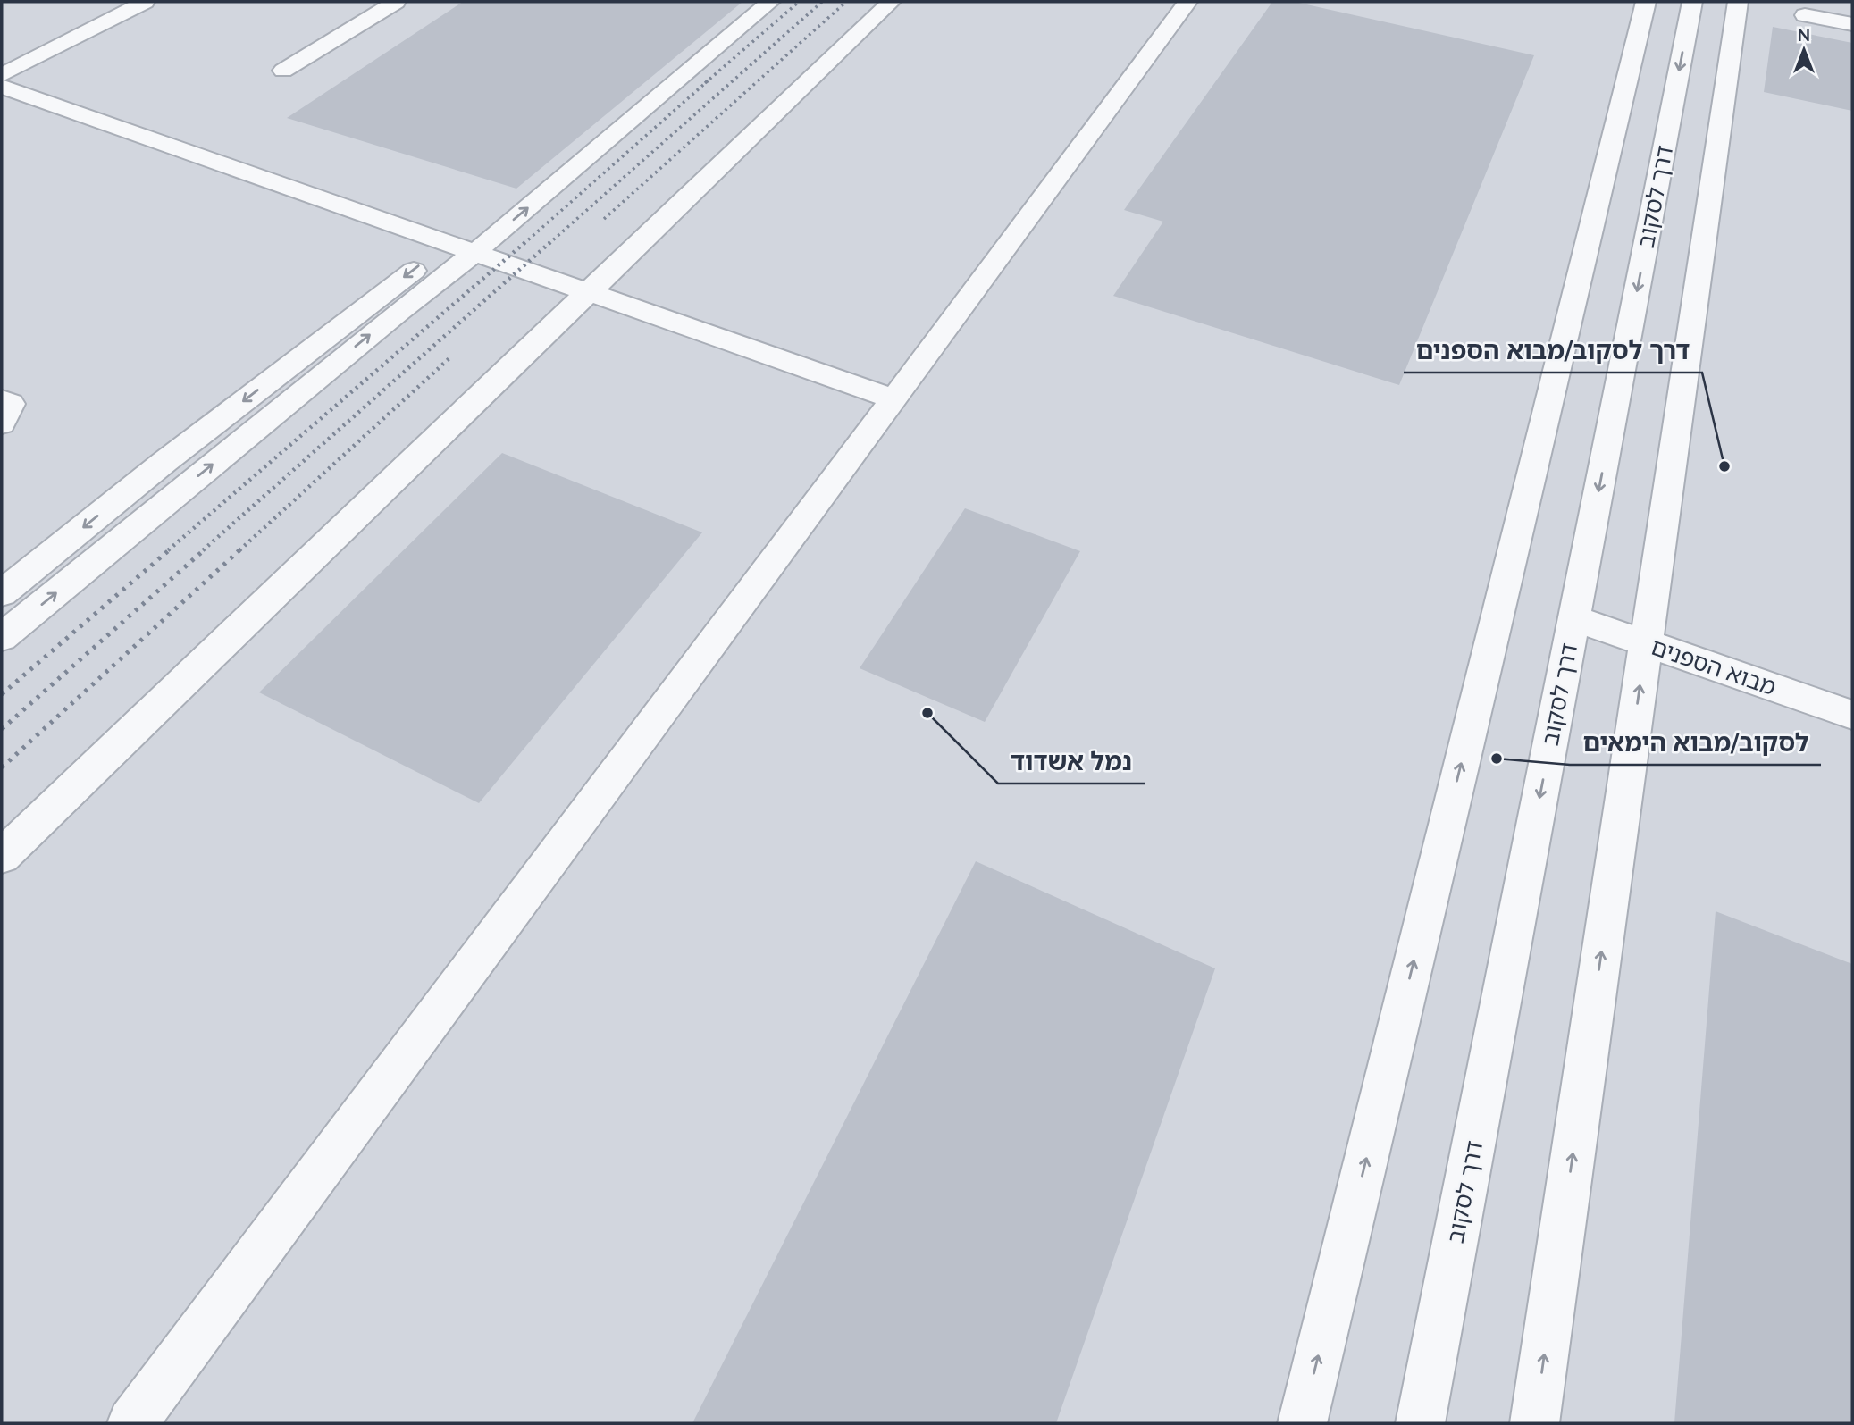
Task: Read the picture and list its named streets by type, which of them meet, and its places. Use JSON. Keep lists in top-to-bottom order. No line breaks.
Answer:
{"streets":{"street":["דרך לסקוב","מבוא הספנים"]},"crossings":[["דרך לסקוב","מבוא הספנים"]],"places":["דרך לסקוב/מבוא הספנים","נמל אשדוד","לסקוב/מבוא הימאים"],"north":"top"}
